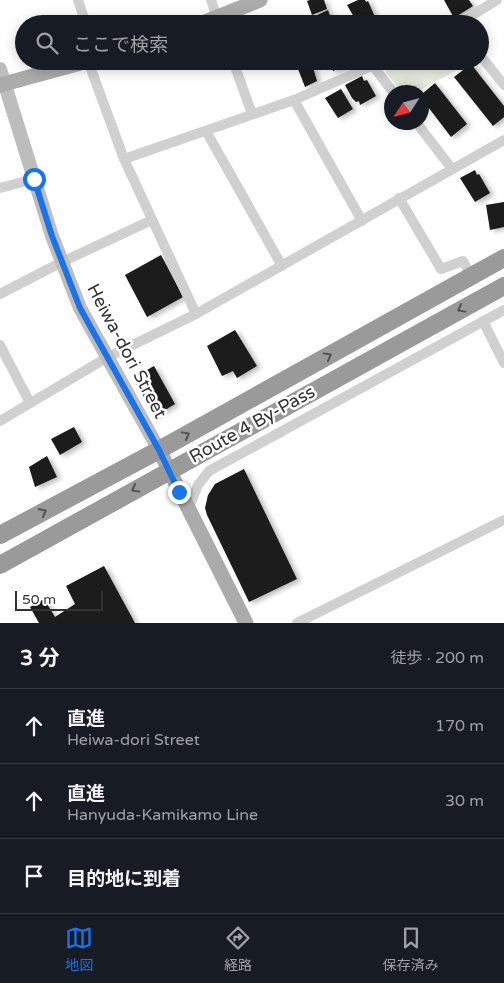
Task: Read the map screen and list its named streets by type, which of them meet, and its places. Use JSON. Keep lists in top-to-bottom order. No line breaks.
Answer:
{"streets":{"highway":["Route 4 By-Pass"],"street":["Heiwa-dori Street"]},"crossings":[["Heiwa-dori Street","Route 4 By-Pass"]],"scale_bar":"50 m","north":"bottom left","page":{"search":"ここで検索","scale":"50 m","heading":["3 分","徒歩 · 200 m"],"list":[["直進","Heiwa-dori Street","170 m"],["直進","Hanyuda-Kamikamo Line","30 m"],"目的地に到着"],"nav":["地図","経路","保存済み"]}}
